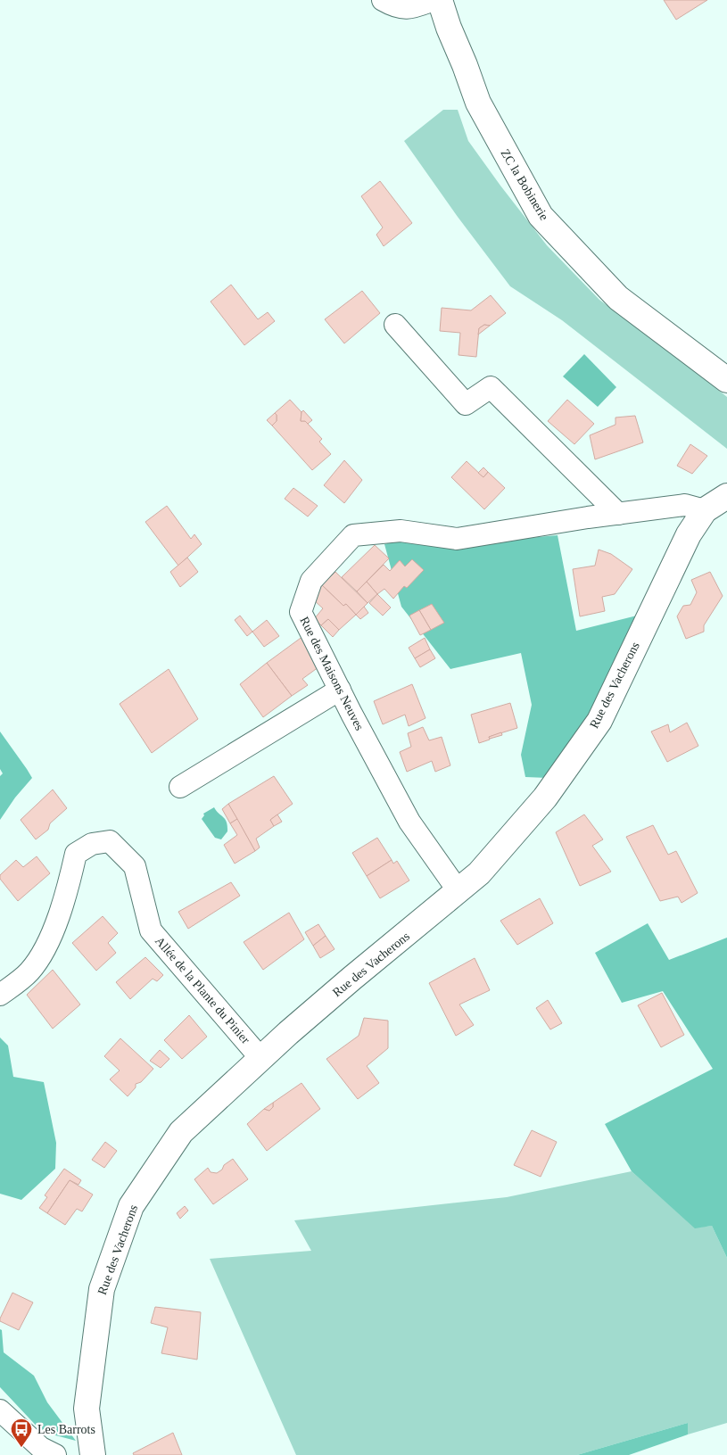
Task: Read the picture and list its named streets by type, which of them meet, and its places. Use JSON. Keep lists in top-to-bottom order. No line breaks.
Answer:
{"streets":{"street":["ZC la Bobinerie","Rue des Maisons Neuves","Rue des Vacherons","Allée de la Plante du Pinier"]},"crossings":[["Rue des Maisons Neuves","Rue des Vacherons"],["Rue des Vacherons","Allée de la Plante du Pinier"]],"places":{"bus stop":["Les Barrots"]}}
